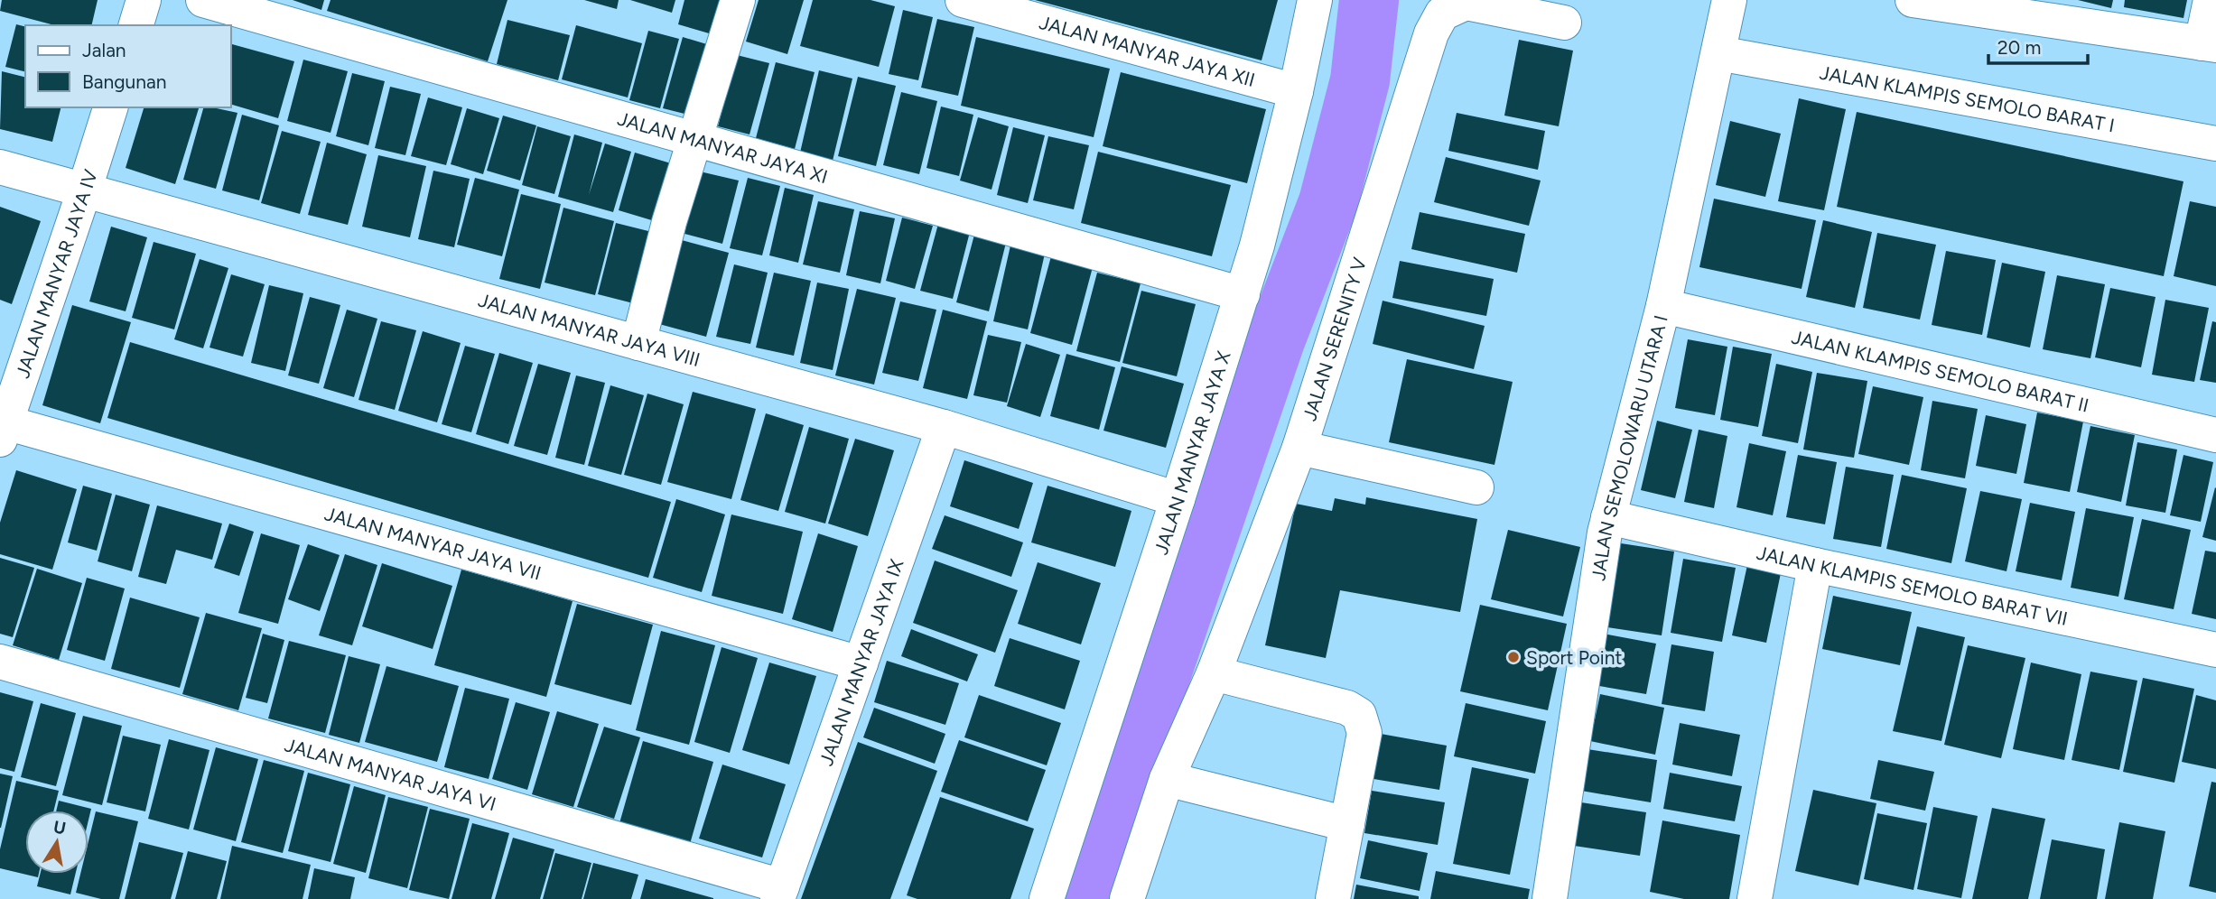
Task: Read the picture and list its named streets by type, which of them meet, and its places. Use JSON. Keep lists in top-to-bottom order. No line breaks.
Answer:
{"streets":{"street":["JALAN MANYAR JAYA XII","JALAN KLAMPIS SEMOLO BARAT I","JALAN MANYAR JAYA XI","JALAN MANYAR JAYA IV","JALAN MANYAR JAYA VIII","JALAN SERENITY V","JALAN KLAMPIS SEMOLO BARAT II","JALAN SEMOLOWARU UTARA I","JALAN MANYAR JAYA X","JALAN MANYAR JAYA VII","JALAN KLAMPIS SEMOLO BARAT VII","JALAN MANYAR JAYA IX","JALAN MANYAR JAYA VI"]},"crossings":[["JALAN MANYAR JAYA XII","JALAN MANYAR JAYA X"],["JALAN KLAMPIS SEMOLO BARAT I","JALAN SEMOLOWARU UTARA I"],["JALAN MANYAR JAYA XI","JALAN MANYAR JAYA X"],["JALAN MANYAR JAYA IV","JALAN MANYAR JAYA VIII"],["JALAN MANYAR JAYA IV","JALAN MANYAR JAYA VII"],["JALAN MANYAR JAYA VIII","JALAN MANYAR JAYA X"],["JALAN MANYAR JAYA VIII","JALAN MANYAR JAYA IX"],["JALAN KLAMPIS SEMOLO BARAT II","JALAN SEMOLOWARU UTARA I"],["JALAN SEMOLOWARU UTARA I","JALAN KLAMPIS SEMOLO BARAT VII"],["JALAN MANYAR JAYA VII","JALAN MANYAR JAYA IX"],["JALAN MANYAR JAYA IX","JALAN MANYAR JAYA VI"]],"places":["Sport Point"],"legend":["Jalan","Bangunan"],"scale_bar":"20 m","north":"top"}
